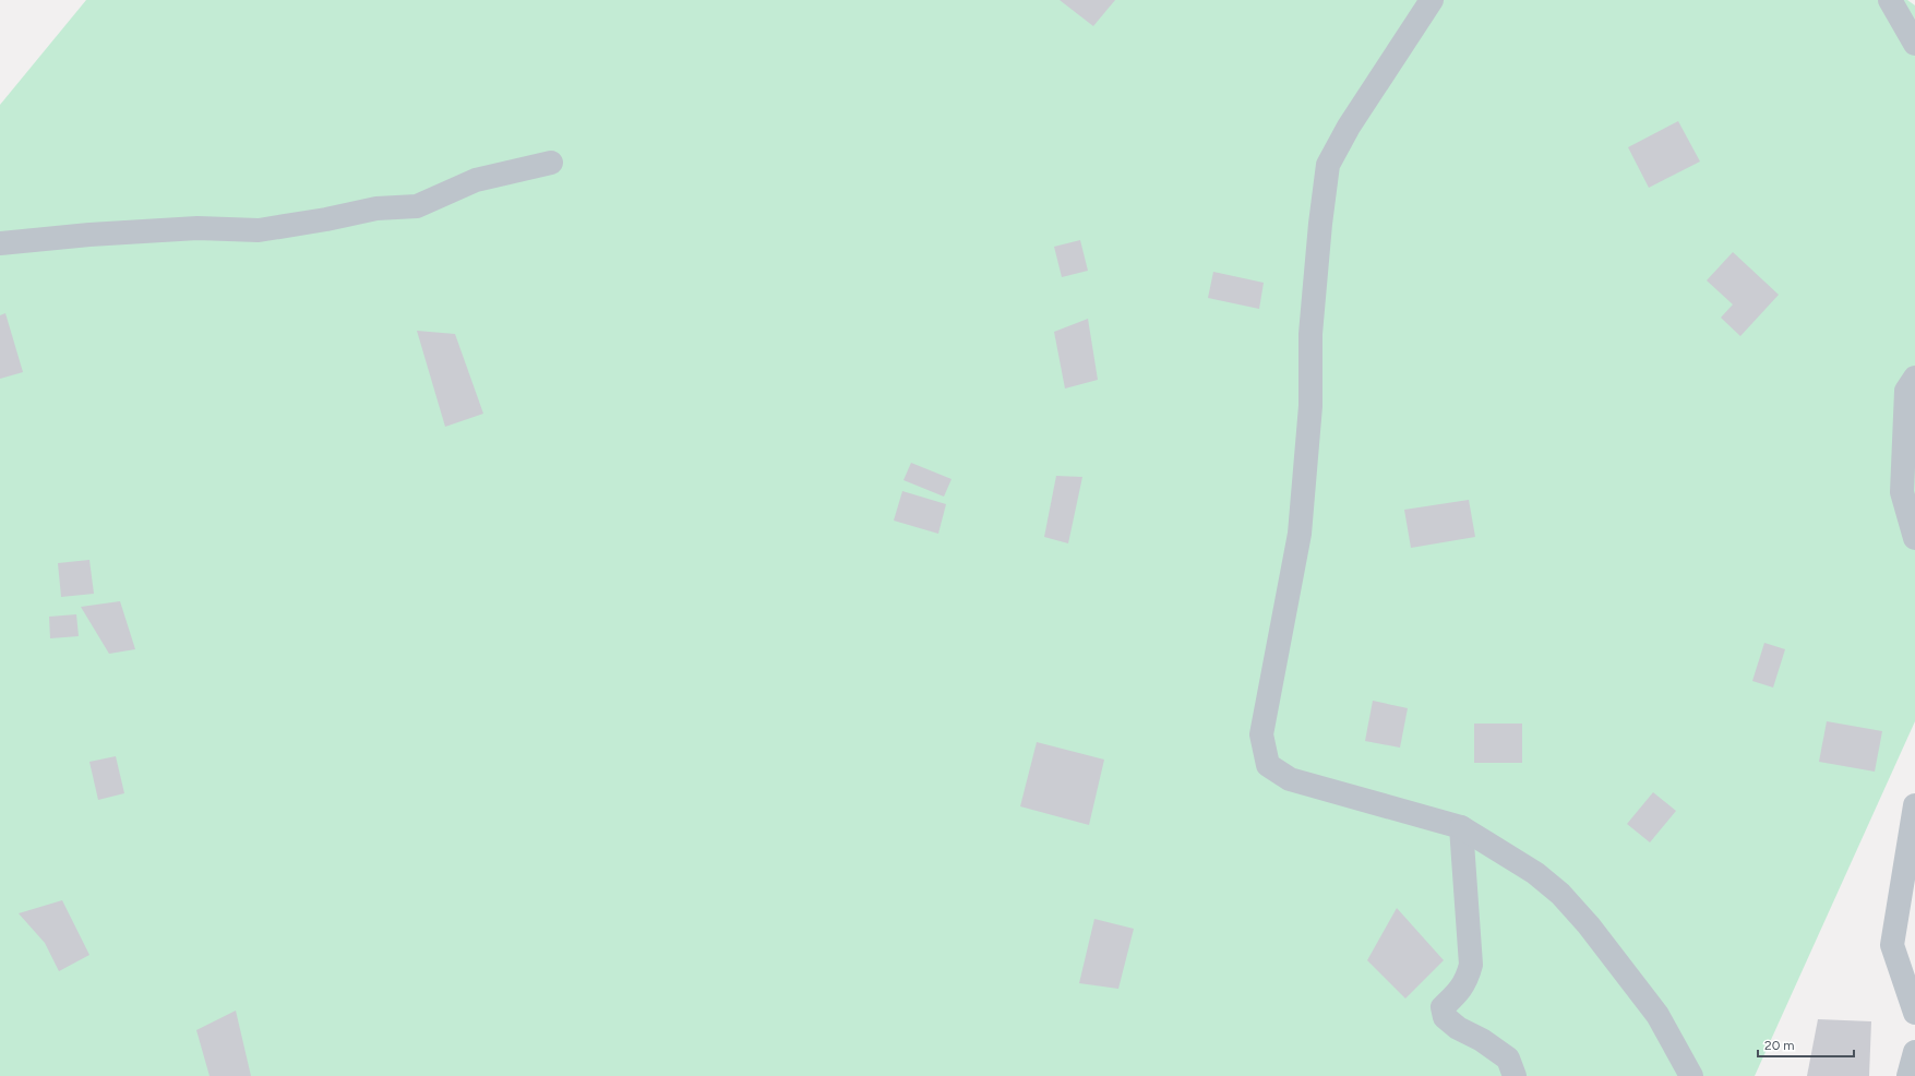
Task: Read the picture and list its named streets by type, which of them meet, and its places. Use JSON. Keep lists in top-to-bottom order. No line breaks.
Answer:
{"scale_bar":"20 m"}
